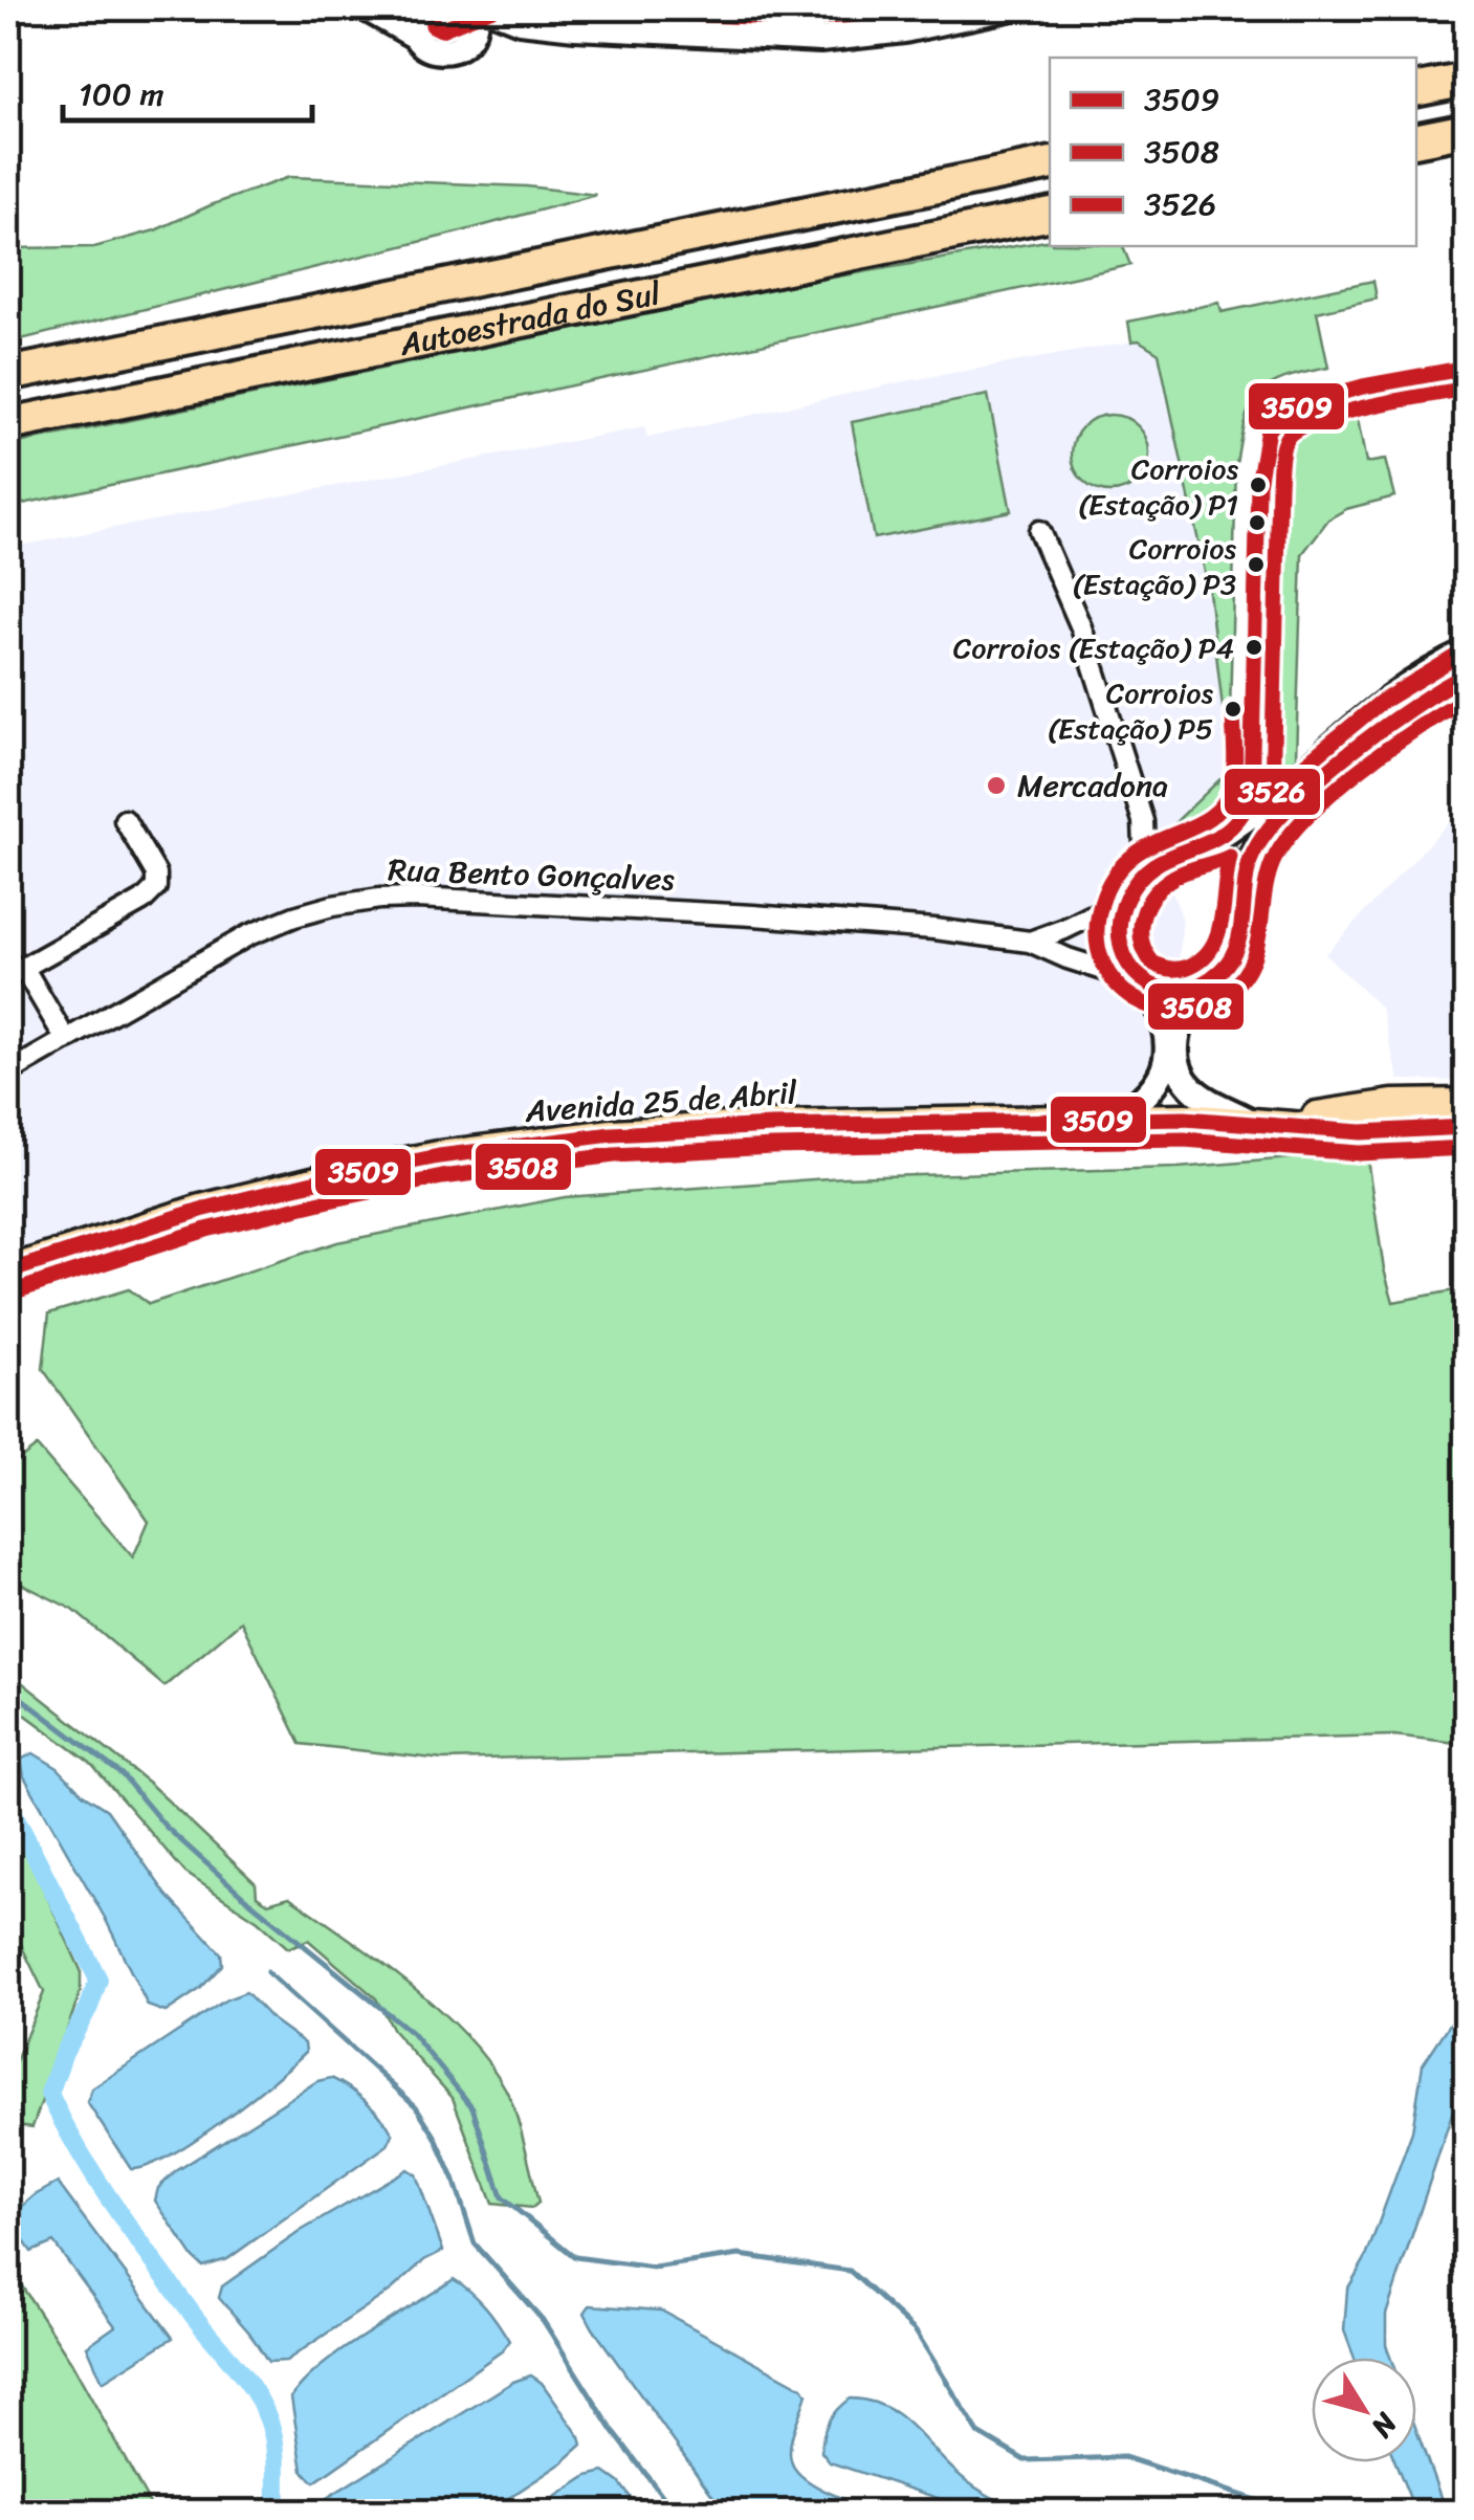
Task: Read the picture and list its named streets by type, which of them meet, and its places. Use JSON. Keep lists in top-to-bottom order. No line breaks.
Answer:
{"streets":{"highway":["Autoestrada do Sul"],"main road":["Avenida 25 de Abril"],"street":["Rua Bento Gonçalves"]},"places":["Corroios (Estação) P1","Corroios (Estação) P3","Corroios (Estação) P4","Corroios (Estação) P5","Mercadona"],"lines":["transit line 3526","transit line 3509","transit line 3508"],"legend":["3509","3508","3526"],"scale_bar":"100 m","north":"bottom right"}
